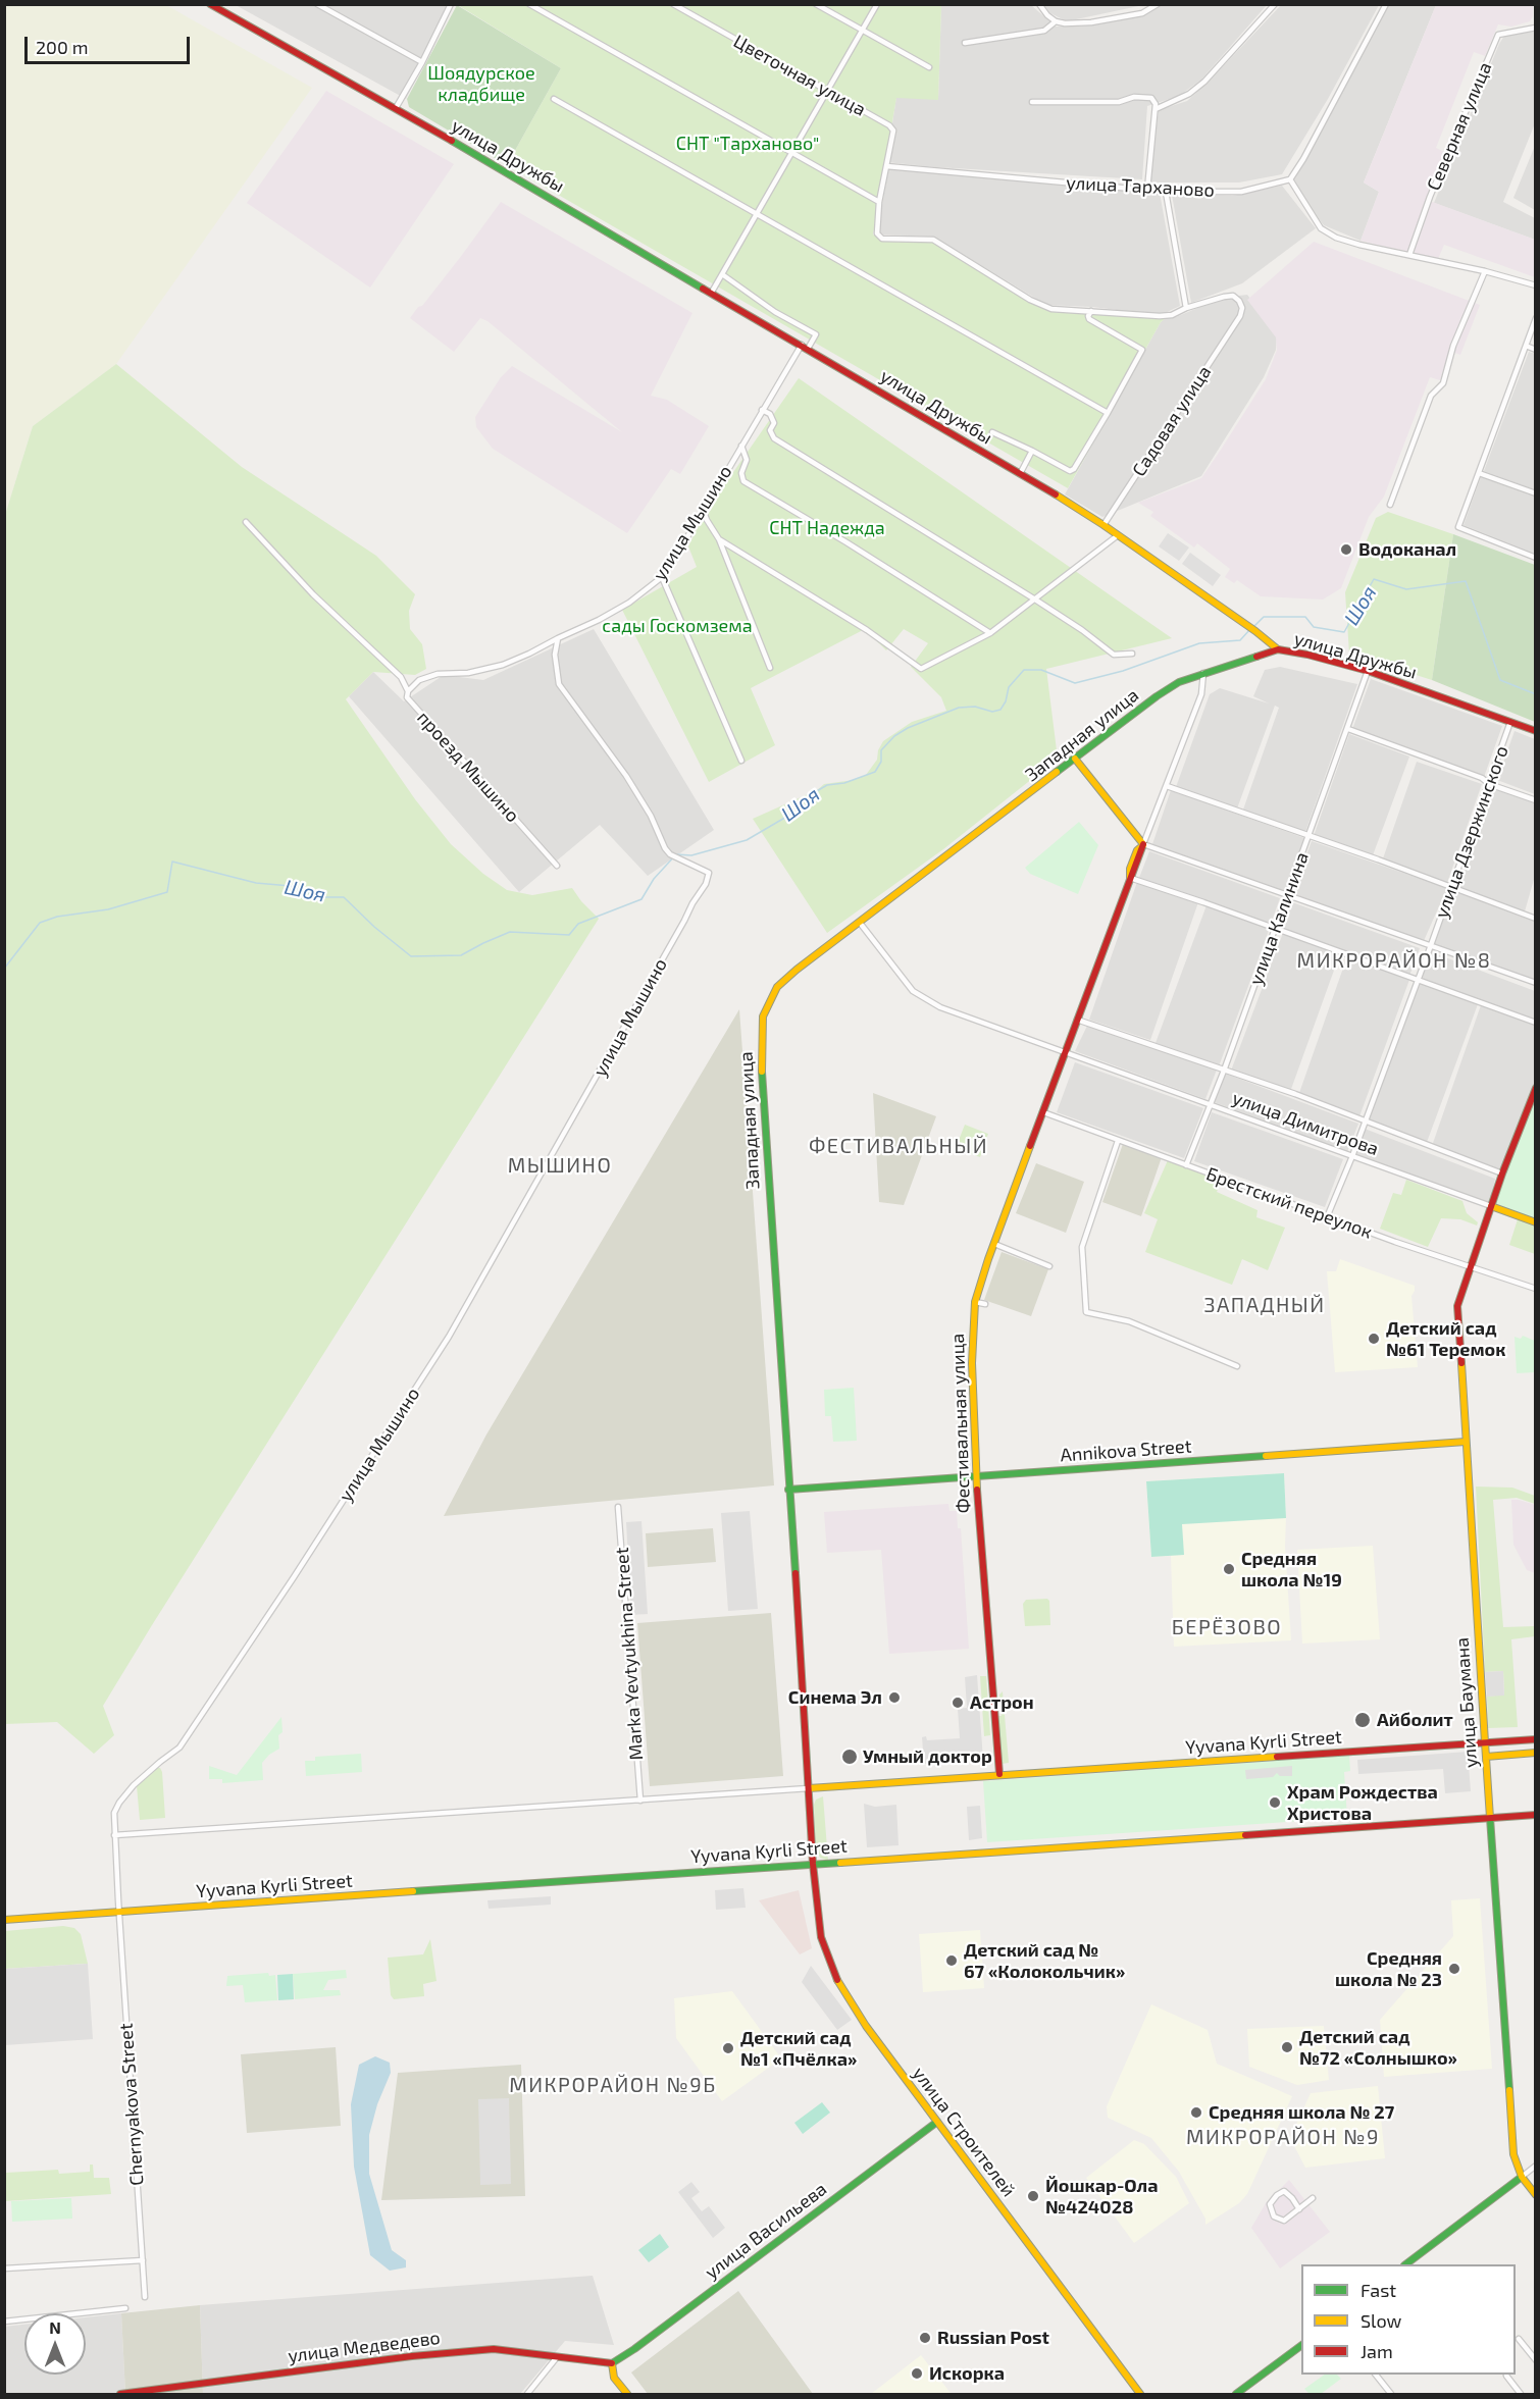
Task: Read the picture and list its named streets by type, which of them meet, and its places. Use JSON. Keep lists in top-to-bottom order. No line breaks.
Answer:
{"streets":{"main road":["улица Дружбы","Западная улица","улица Димитрова","Фестивальная улица","Annikova Street","улица Баумана","Yyvana Kyrli Street","улица Строителей","улица Васильева","улица Медведево"],"street":["Цветочная улица","Северная улица","улица Тарханово","Садовая улица","улица Мышино","проезд Мышино","улица Дзержинского","улица Калинина","Брестский переулок","Marka Yevtyukhina Street","Chernyakova Street"]},"crossings":[["Цветочная улица","улица Тарханово"],["улица Дружбы","Садовая улица"],["улица Дружбы","улица Мышино"],["улица Дружбы","Западная улица"],["улица Дружбы","улица Дзержинского"],["улица Дружбы","улица Калинина"],["улица Мышино","проезд Мышино"],["улица Мышино","Chernyakova Street"],["Западная улица","улица Димитрова"],["Западная улица","Фестивальная улица"],["Западная улица","Annikova Street"],["Западная улица","Yyvana Kyrli Street"],["Западная улица","улица Строителей"],["улица Дзержинского","улица Димитрова"],["улица Дзержинского","Брестский переулок"],["улица Калинина","улица Димитрова"],["улица Калинина","Брестский переулок"],["улица Димитрова","Фестивальная улица"],["улица Димитрова","улица Баумана"],["Брестский переулок","Фестивальная улица"],["Брестский переулок","улица Баумана"],["Фестивальная улица","Annikova Street"],["Фестивальная улица","Yyvana Kyrli Street"],["Annikova Street","улица Баумана"],["Marka Yevtyukhina Street","Yyvana Kyrli Street"],["улица Баумана","Yyvana Kyrli Street"],["Yyvana Kyrli Street","Chernyakova Street"],["Yyvana Kyrli Street","улица Строителей"],["улица Строителей","улица Васильева"],["улица Васильева","улица Медведево"]],"districts":["МИКРОРАЙОН №8","ФЕСТИВАЛЬНЫЙ","МЫШИНО","ЗАПАДНЫЙ","БЕРЁЗОВО","МИКРОРАЙОН №9Б","МИКРОРАЙОН №9"],"water":["Шоя"],"parks":["Шоядурское кладбище","СНТ \"Тарханово\"","СНТ Надежда","сады Госкомзема"],"places":["Водоканал","Детский сад №61 Теремок","Средняя школа №19","Синема Эл","Астрон","Айболит","Умный доктор","Храм Рождества Христова","Детский сад № 67 «Колокольчик»","Средняя школа № 23","Детский сад №72 «Солнышко»","Детский сад №1 «Пчёлка»","Средняя школа № 27","Йошкар-Ола №424028","Russian Post","Искорка"],"legend":["Fast","Slow","Jam"],"scale_bar":"200 m","north":"top"}
